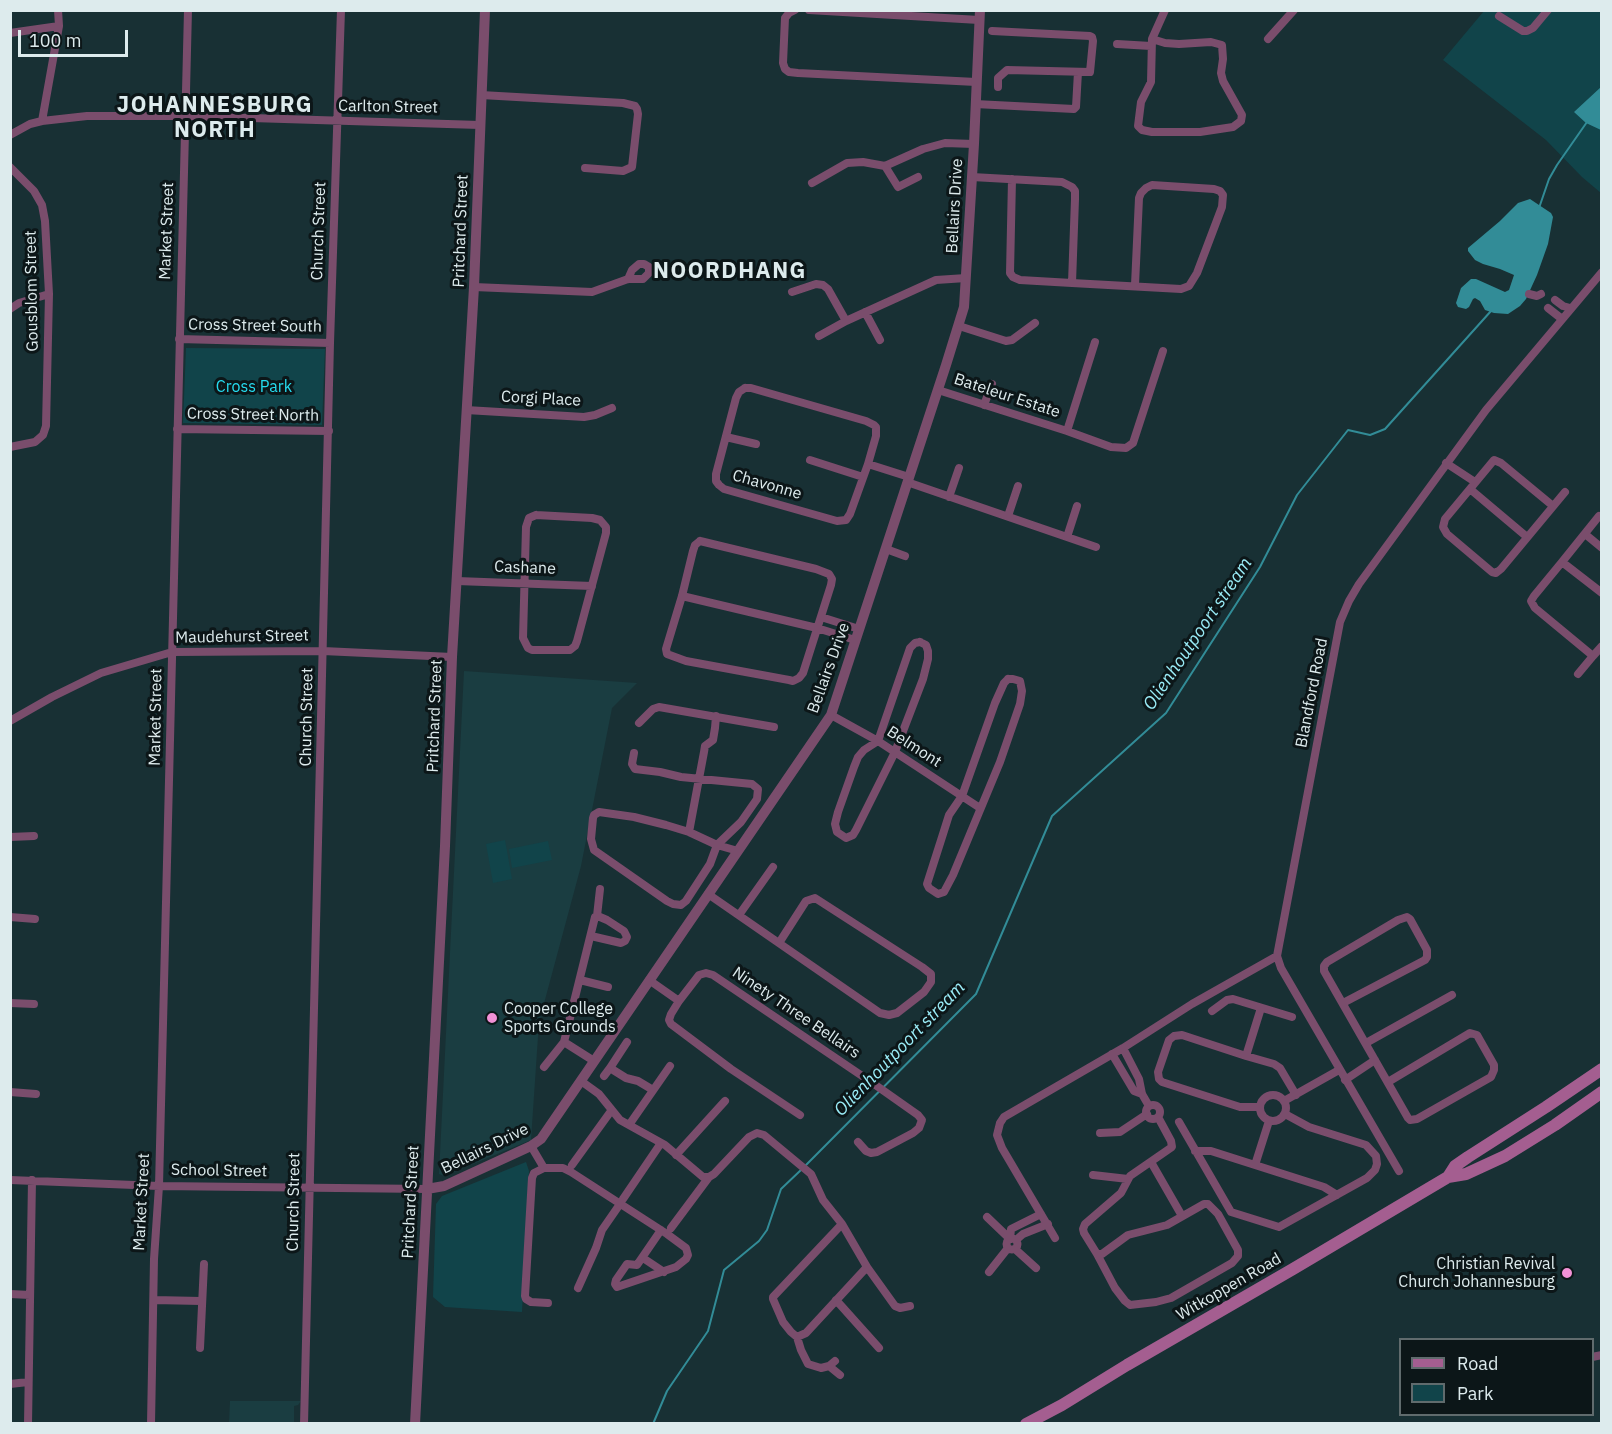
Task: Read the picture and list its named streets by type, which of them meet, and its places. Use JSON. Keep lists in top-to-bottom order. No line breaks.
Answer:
{"streets":{"main road":["Witkoppen Road"],"street":["Carlton Street","Bellairs Drive","Market Street","Church Street","Pritchard Street","Gousblom Street","Cross Street South","Bateleur Estate","Corgi Place","Cross Street North","Chavonne","Cashane","Maudehurst Street","Blandford Road","Belmont","Ninety Three Bellairs","School Street"]},"crossings":[["Carlton Street","Market Street"],["Carlton Street","Church Street"],["Carlton Street","Pritchard Street"],["Bellairs Drive","Pritchard Street"],["Bellairs Drive","Bateleur Estate"],["Bellairs Drive","Belmont"],["Bellairs Drive","School Street"],["Market Street","Cross Street South"],["Market Street","Cross Street North"],["Market Street","Maudehurst Street"],["Market Street","School Street"],["Church Street","Cross Street South"],["Church Street","Cross Street North"],["Church Street","Maudehurst Street"],["Church Street","School Street"],["Pritchard Street","Corgi Place"],["Pritchard Street","Cashane"],["Pritchard Street","Maudehurst Street"],["Pritchard Street","School Street"]],"districts":["JOHANNESBURG NORTH","NOORDHANG"],"water":["Olienhoutpoort stream"],"parks":["Cross Park"],"places":["Cooper College Sports Grounds","Christian Revival Church Johannesburg"],"legend":["Road","Park"],"scale_bar":"100 m"}
